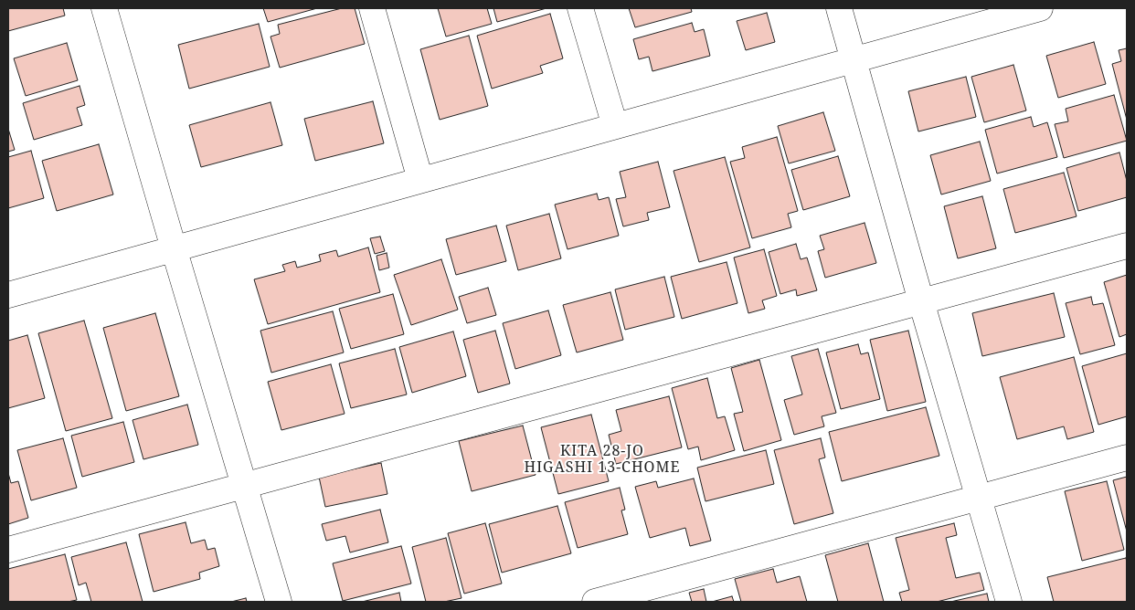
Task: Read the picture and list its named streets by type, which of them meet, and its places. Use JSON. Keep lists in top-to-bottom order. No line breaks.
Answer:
{"districts":["KITA 28-JO HIGASHI 13-CHOME"]}
